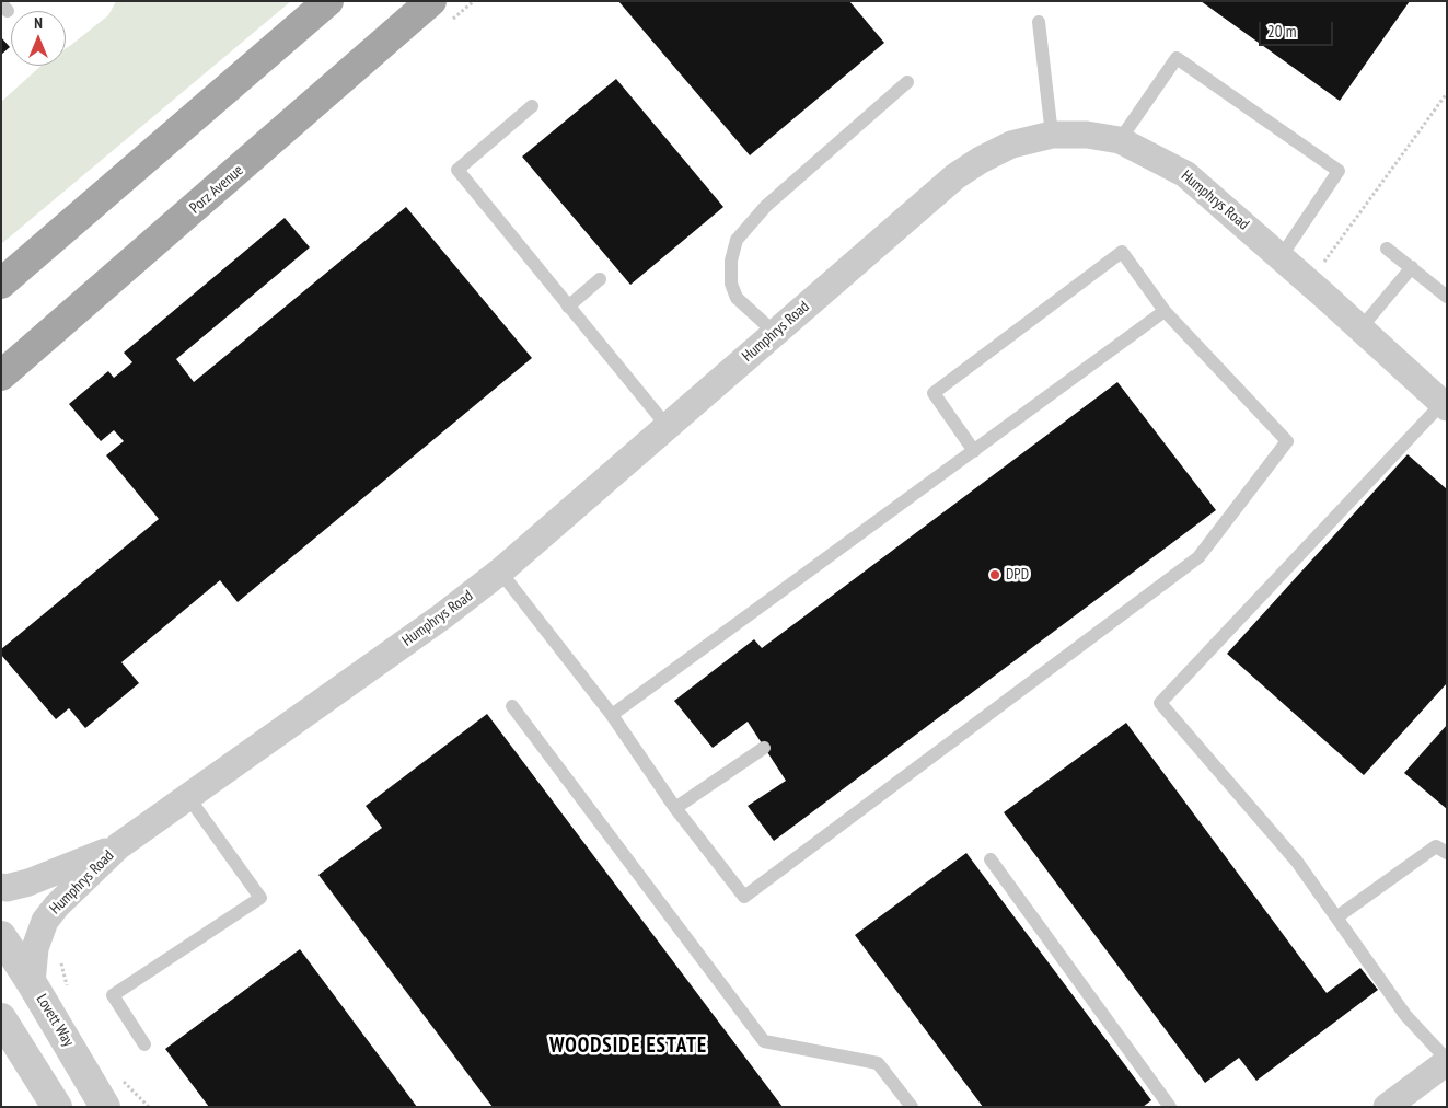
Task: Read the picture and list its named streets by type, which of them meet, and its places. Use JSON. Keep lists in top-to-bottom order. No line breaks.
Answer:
{"streets":{"main road":["Porz Avenue"],"street":["Humphrys Road","Lovett Way"]},"crossings":[["Humphrys Road","Lovett Way"]],"districts":["WOODSIDE ESTATE"],"places":["DPD"],"scale_bar":"20 m","north":"top"}
